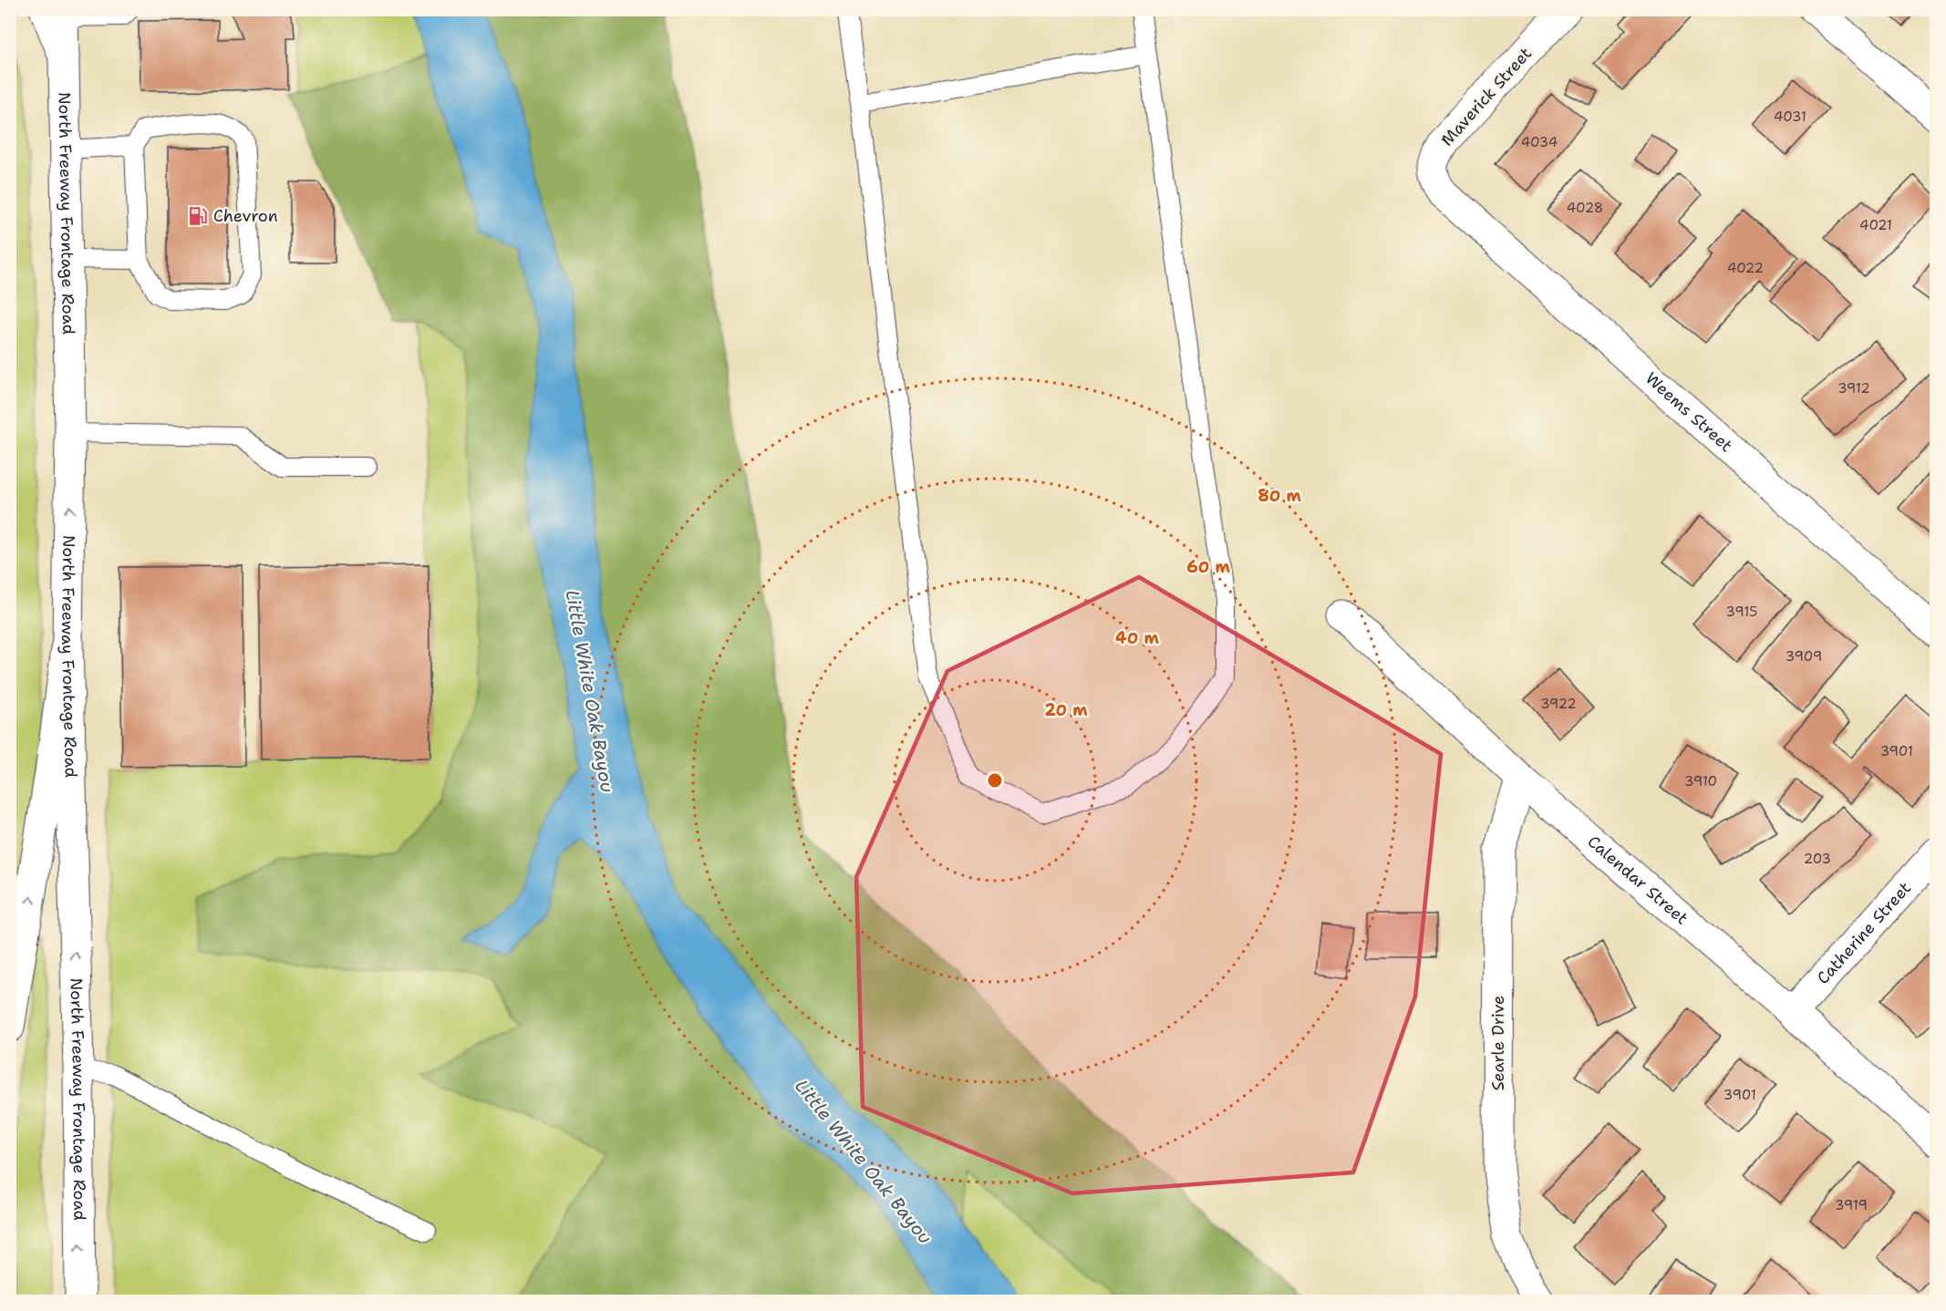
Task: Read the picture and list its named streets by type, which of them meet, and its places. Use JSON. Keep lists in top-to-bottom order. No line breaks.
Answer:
{"streets":{"main road":["Maverick Street","North Freeway Frontage Road","Weems Street","Calendar Street","Catherine Street","Searle Drive"]},"crossings":[["Maverick Street","Weems Street"],["Calendar Street","Catherine Street"],["Calendar Street","Searle Drive"]],"water":["Little White Oak Bayou"],"places":{"fuel station":["Chevron"]},"house_numbers":["4031","4034","4028","4021","4022","3912","3915","3909","3922","3901","3910","203","3901","3919"],"rings":["80 m","60 m","40 m","20 m"]}
